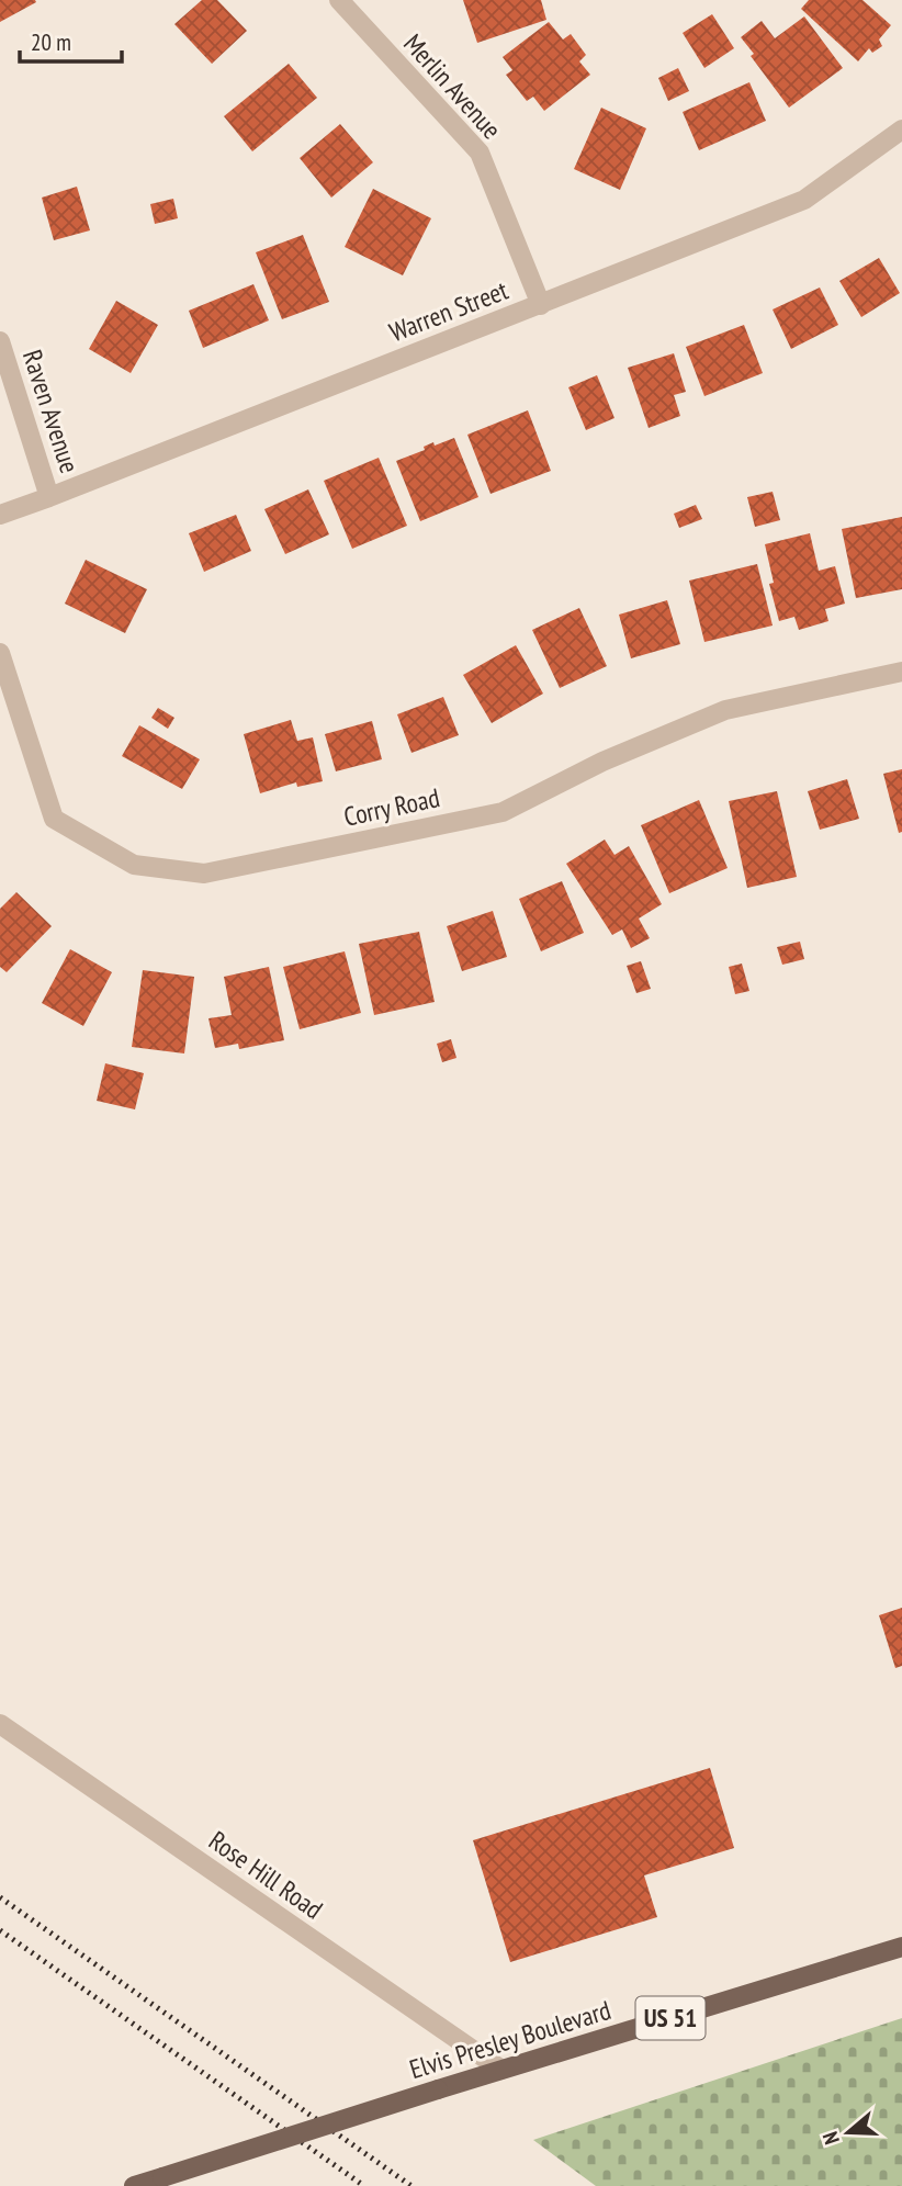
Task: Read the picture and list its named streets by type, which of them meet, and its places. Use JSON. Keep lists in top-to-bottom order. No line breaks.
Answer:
{"streets":{"main road":["US 51","Elvis Presley Boulevard"],"street":["Merlin Avenue","Warren Street","Raven Avenue","Corry Road","Rose Hill Road"]},"crossings":[["Merlin Avenue","Warren Street"],["Warren Street","Raven Avenue"],["Rose Hill Road","Elvis Presley Boulevard"]],"scale_bar":"20 m","north":"left"}
